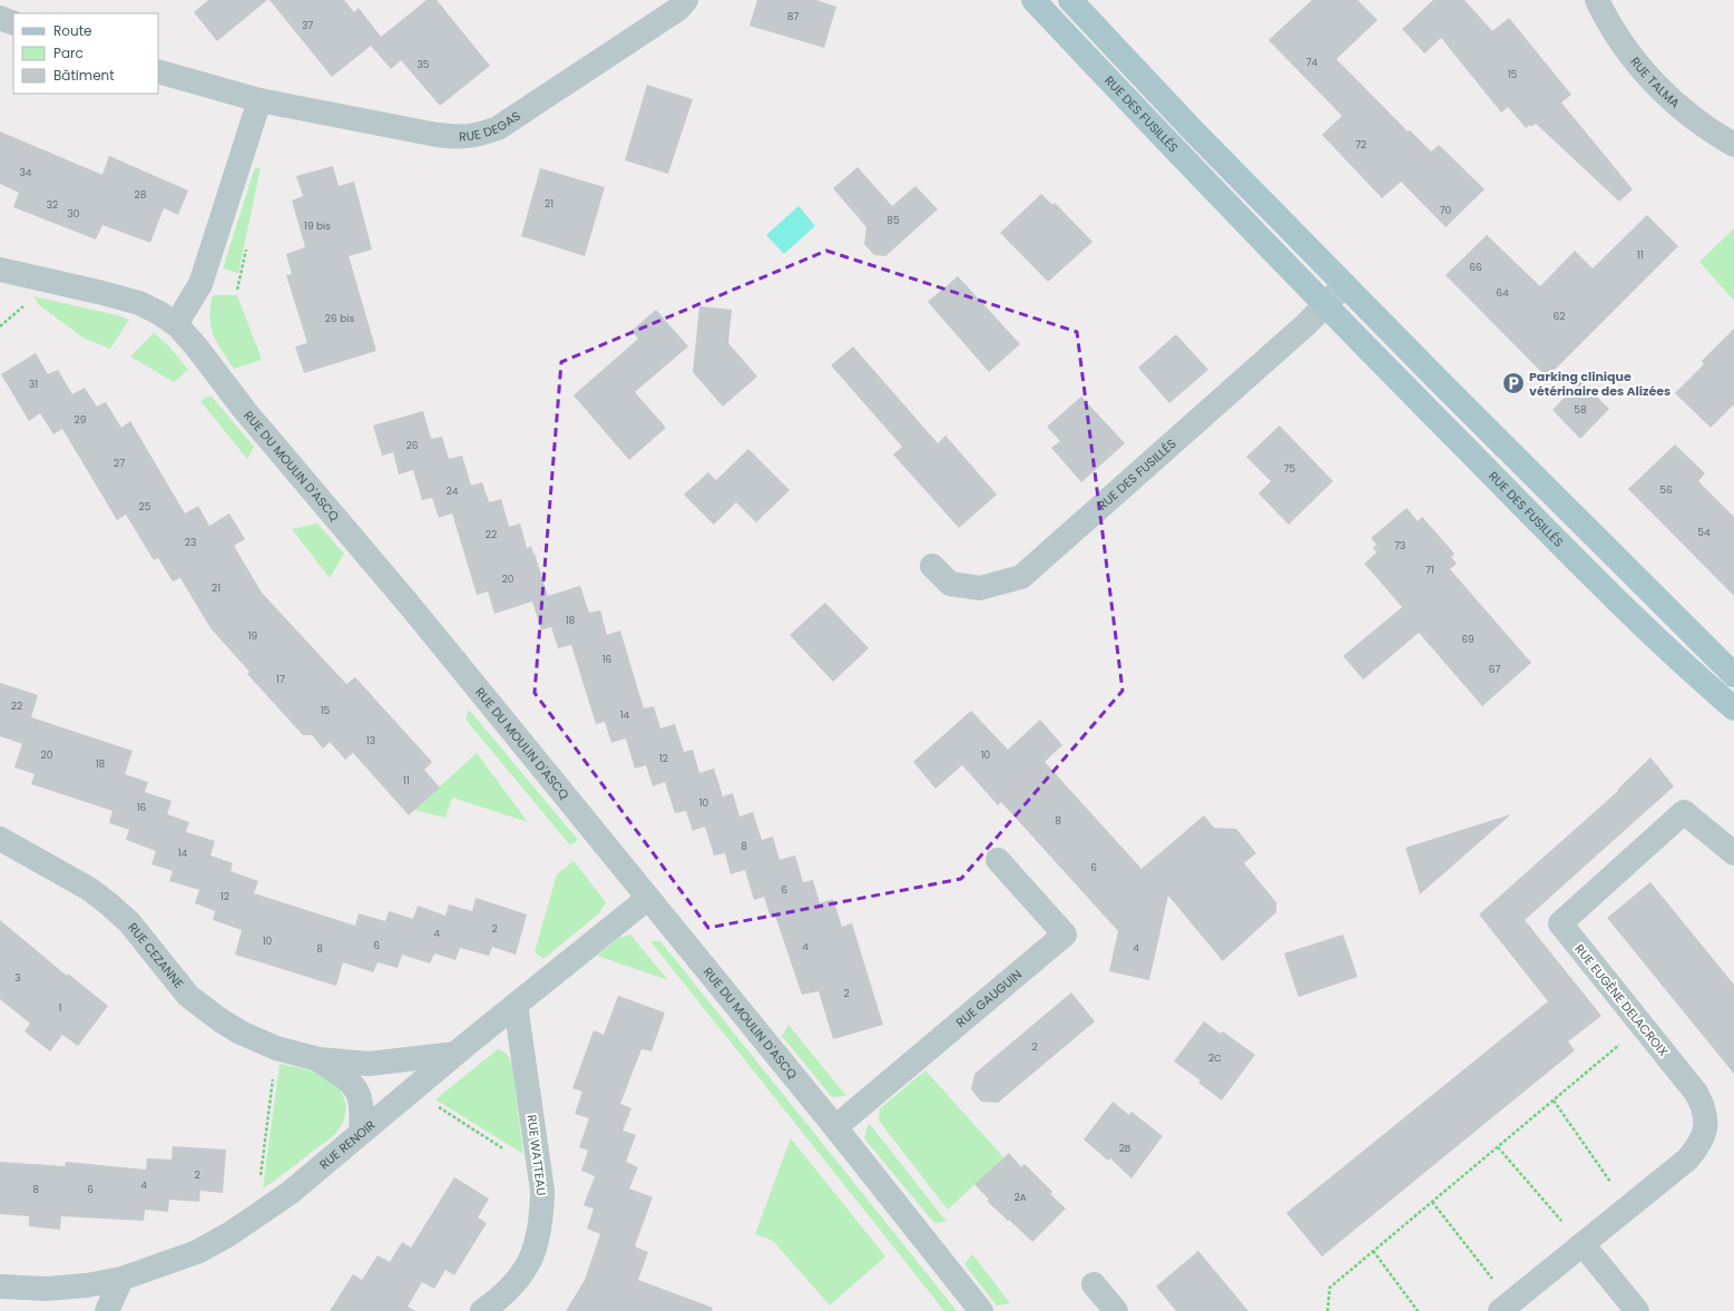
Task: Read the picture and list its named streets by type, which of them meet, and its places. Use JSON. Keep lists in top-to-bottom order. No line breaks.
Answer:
{"streets":{"main road":["RUE DES FUSILLÉS"],"street":["RUE TALMA","RUE DEGAS","RUE DU MOULIN D'ASCQ","RUE CEZANNE","RUE GAUGUIN","RUE EUGÈNE DELACROIX","RUE RENOIR","RUE WATTEAU"]},"crossings":[["RUE DU MOULIN D'ASCQ","RUE GAUGUIN"],["RUE DU MOULIN D'ASCQ","RUE RENOIR"],["RUE CEZANNE","RUE RENOIR"],["RUE RENOIR","RUE WATTEAU"]],"places":{"parking":["Parking clinique vétérinaire des Alizées"]},"house_numbers":["87","37","74","35","15","72","34","28","21","32","70","30","85","19 bis","11","66","64","62","26 bis","31","58","29","26","27","75","56","24","25","54","22","23","73","71","20","21","18","19","69","16","67","17","22","15","14","13","20","10","12","18","11","10","16","8","8","14","6","6","12","2","4","10","6","4","4","8","3","2","1","2","2C","2B","2","4","8","6","2A"],"legend":["Route","Parc","Bâtiment"]}
